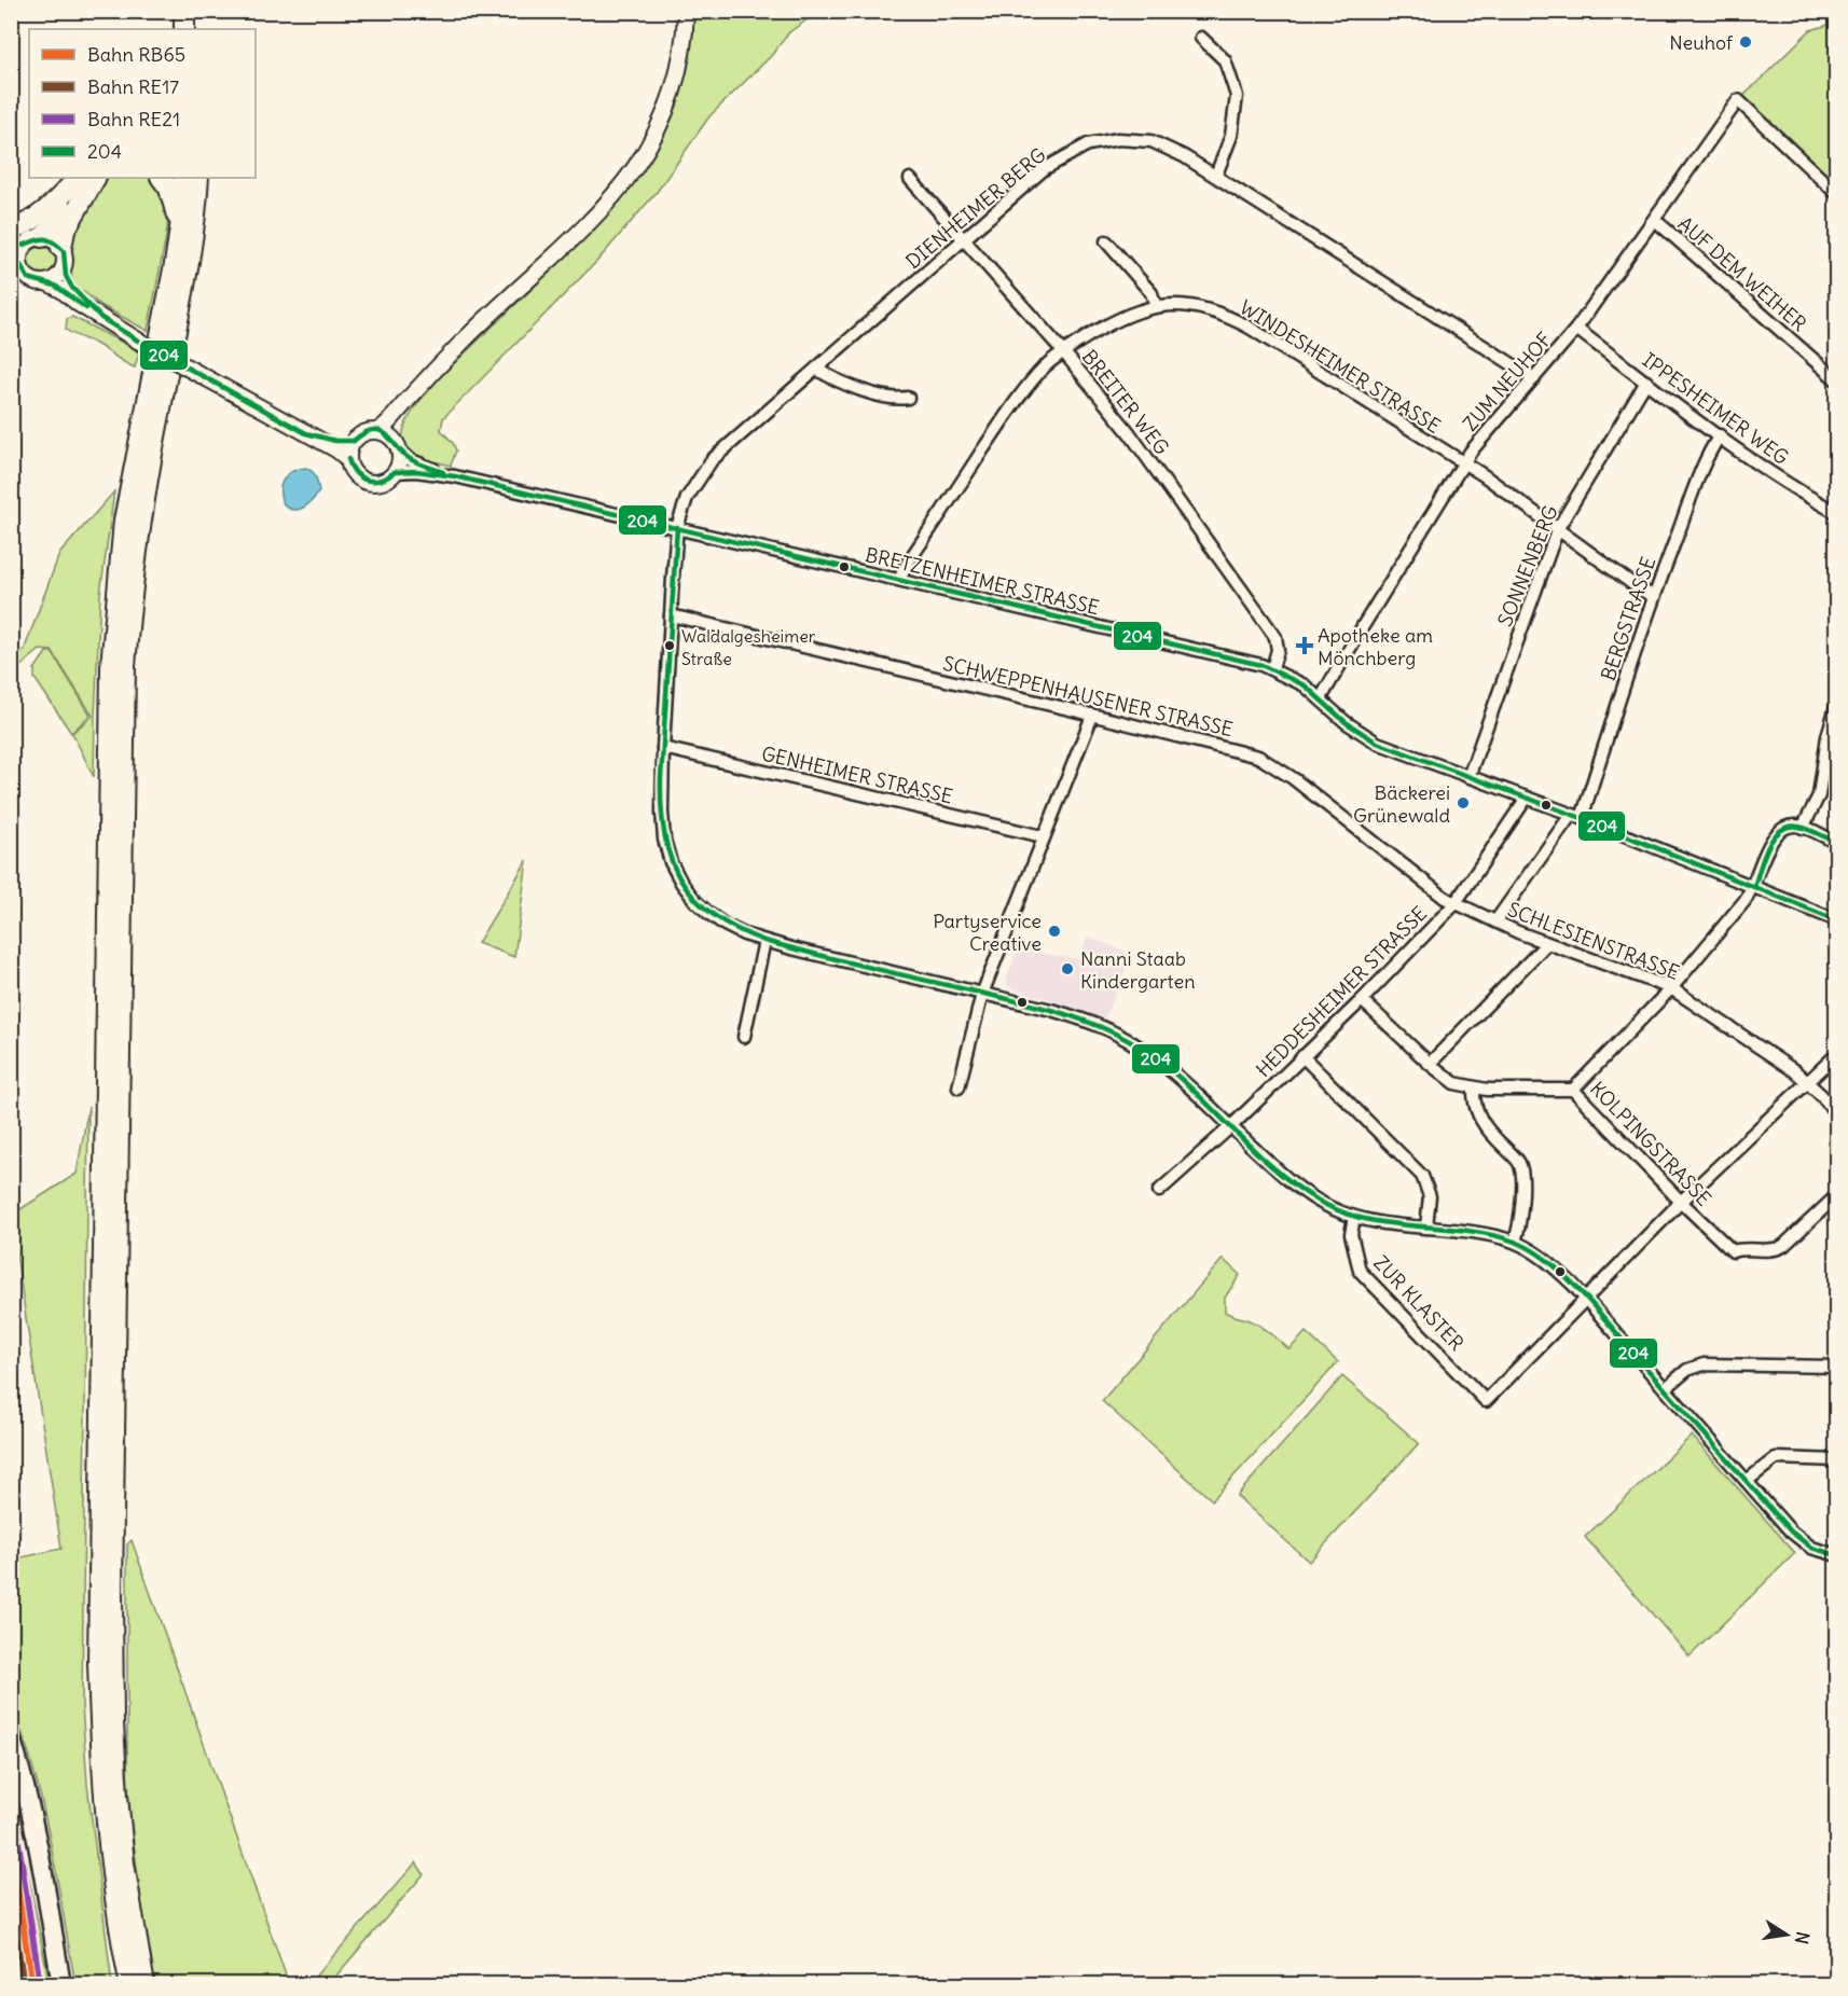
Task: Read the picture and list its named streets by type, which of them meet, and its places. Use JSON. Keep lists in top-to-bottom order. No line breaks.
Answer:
{"streets":{"street":["DIENHEIMER BERG","AUF DEM WEIHER","WINDESHEIMER STRASSE","ZUM NEUHOF","BREITER WEG","IPPESHEIMER WEG","SONNENBERG","BRETZENHEIMER STRASSE","BERGSTRASSE","SCHWEPPENHAUSENER STRASSE","GENHEIMER STRASSE","SCHLESIENSTRASSE","HEDDESHEIMER STRASSE","KOLPINGSTRASSE","ZUR KLASTER"]},"crossings":[["DIENHEIMER BERG","ZUM NEUHOF"],["DIENHEIMER BERG","BREITER WEG"],["DIENHEIMER BERG","BRETZENHEIMER STRASSE"],["AUF DEM WEIHER","ZUM NEUHOF"],["WINDESHEIMER STRASSE","ZUM NEUHOF"],["WINDESHEIMER STRASSE","BREITER WEG"],["WINDESHEIMER STRASSE","SONNENBERG"],["WINDESHEIMER STRASSE","BRETZENHEIMER STRASSE"],["WINDESHEIMER STRASSE","BERGSTRASSE"],["ZUM NEUHOF","IPPESHEIMER WEG"],["ZUM NEUHOF","BRETZENHEIMER STRASSE"],["BREITER WEG","BRETZENHEIMER STRASSE"],["IPPESHEIMER WEG","SONNENBERG"],["IPPESHEIMER WEG","BERGSTRASSE"],["SONNENBERG","BRETZENHEIMER STRASSE"],["BRETZENHEIMER STRASSE","BERGSTRASSE"],["BRETZENHEIMER STRASSE","HEDDESHEIMER STRASSE"],["BERGSTRASSE","SCHLESIENSTRASSE"],["SCHWEPPENHAUSENER STRASSE","SCHLESIENSTRASSE"],["SCHWEPPENHAUSENER STRASSE","HEDDESHEIMER STRASSE"],["SCHLESIENSTRASSE","HEDDESHEIMER STRASSE"],["HEDDESHEIMER STRASSE","KOLPINGSTRASSE"]],"places":{"other":["Neuhof","Waldalgesheimer Straße","Bäckerei Grünewald","Partyservice Creative","Nanni Staab Kindergarten"],"health":["Apotheke am Mönchberg"]},"lines":["transit line 204","rail line RE21","rail line RB65","rail line RE17"],"legend":["Bahn RB65","Bahn RE17","Bahn RE21","204"],"north":"right"}
